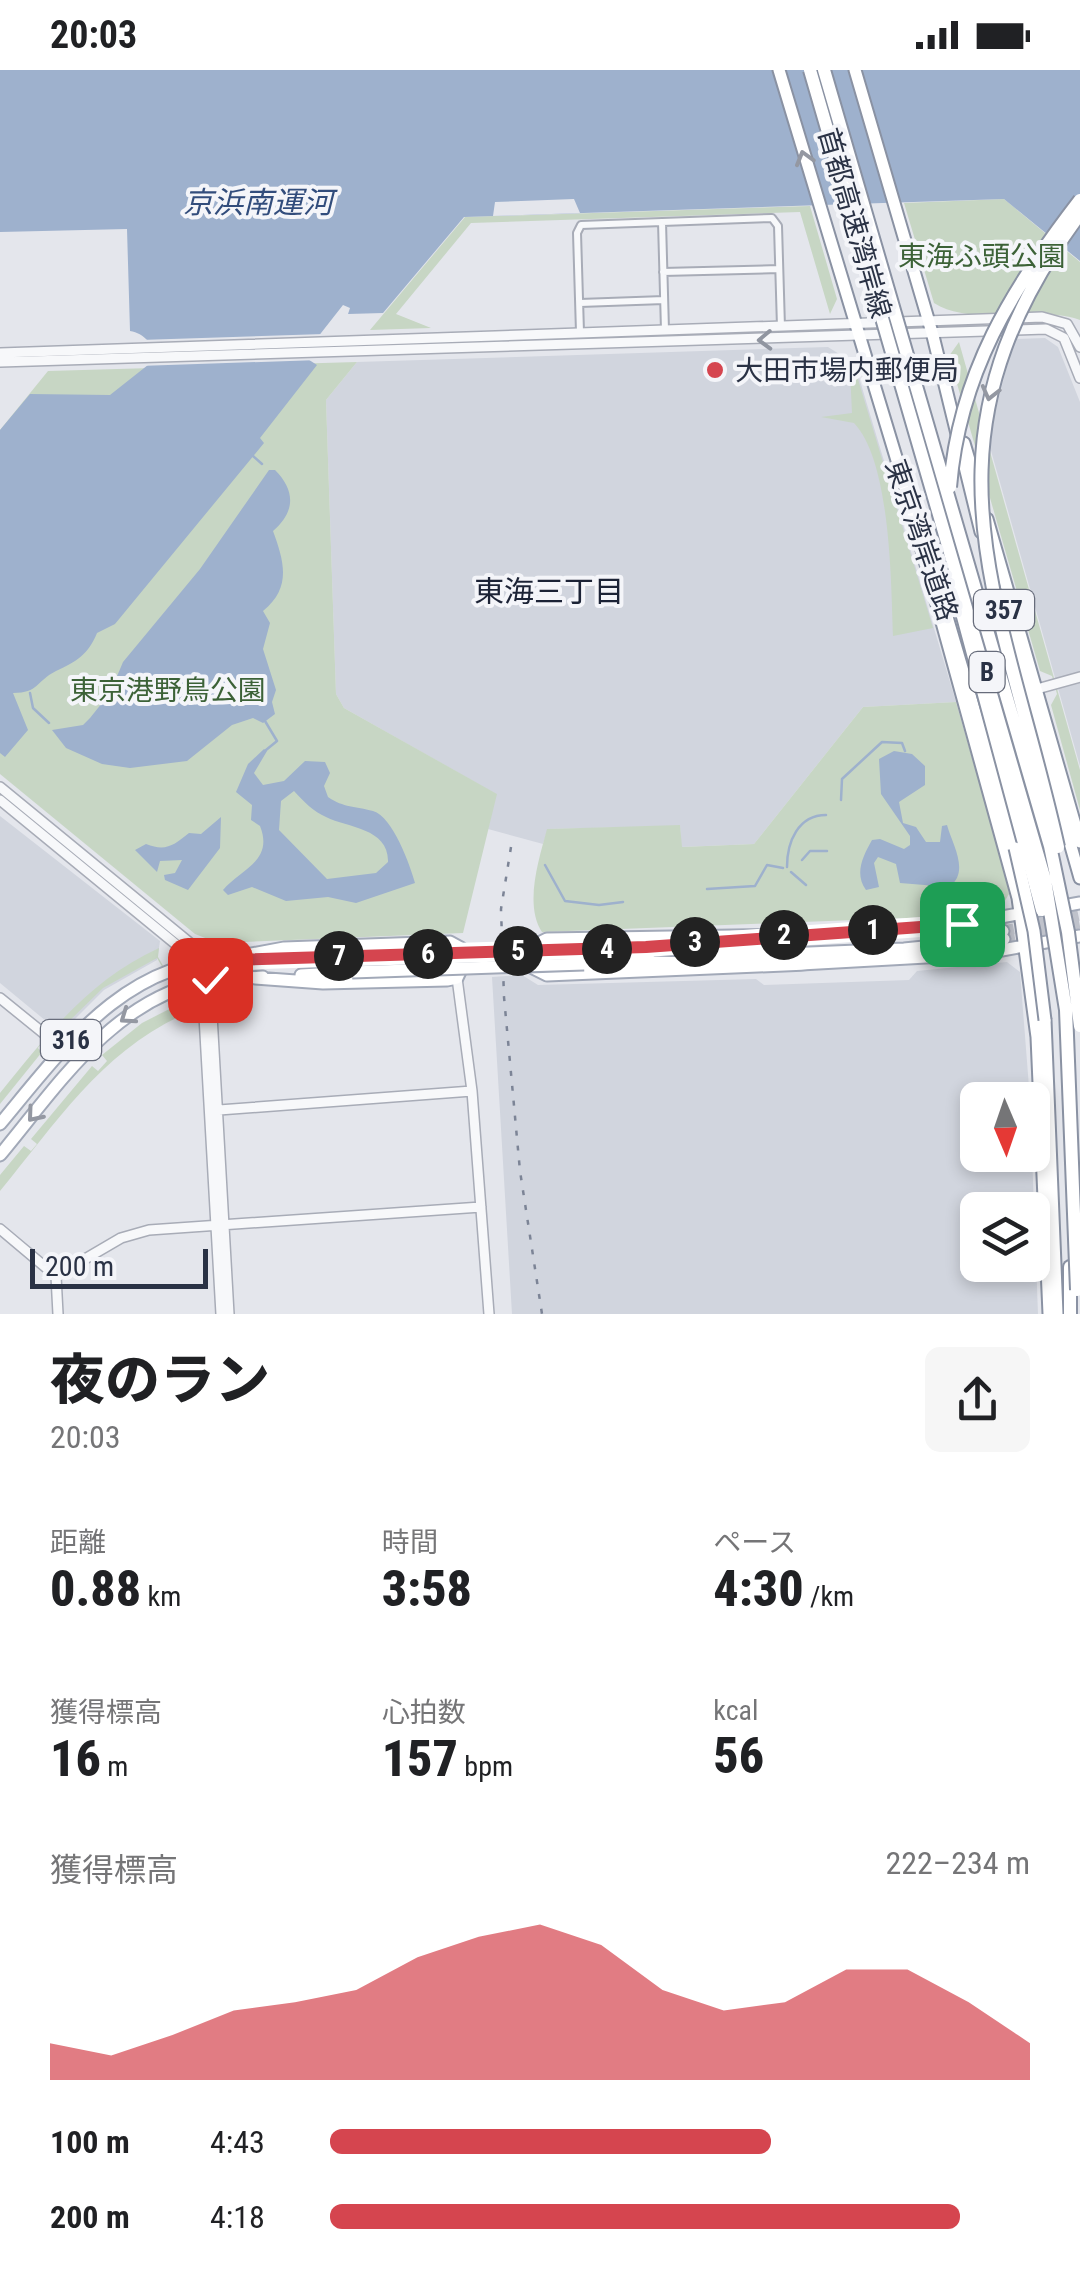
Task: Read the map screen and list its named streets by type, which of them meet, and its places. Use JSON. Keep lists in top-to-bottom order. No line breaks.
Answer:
{"streets":{"highway":["首都高速湾岸線","B"],"main road":["東京湾岸道路","357","316"]},"crossings":[["首都高速湾岸線","B"],["東京湾岸道路","357"],["357","316"]],"districts":["東海三丁目"],"water":["京浜南運河"],"parks":["東海ふ頭公園","東京港野鳥公園"],"places":["大田市場内郵便局"],"scale_bar":"200 m","north":"bottom","page":{"status":"20:03","pins":["1","2","3","4","5","6","7"],"scale":"200 m","heading":["夜のラン","20:03"],"stats":[["距離","0.88 km"],["時間","3:58"],["ペース","4:30 /km"],["獲得標高","16 m"],["心拍数","157 bpm"],["kcal","56"]],"chart":["獲得標高","222–234 m"],"list":[{"name":"100 m","note":"4:43"},{"name":"200 m","note":"4:18"}]}}
